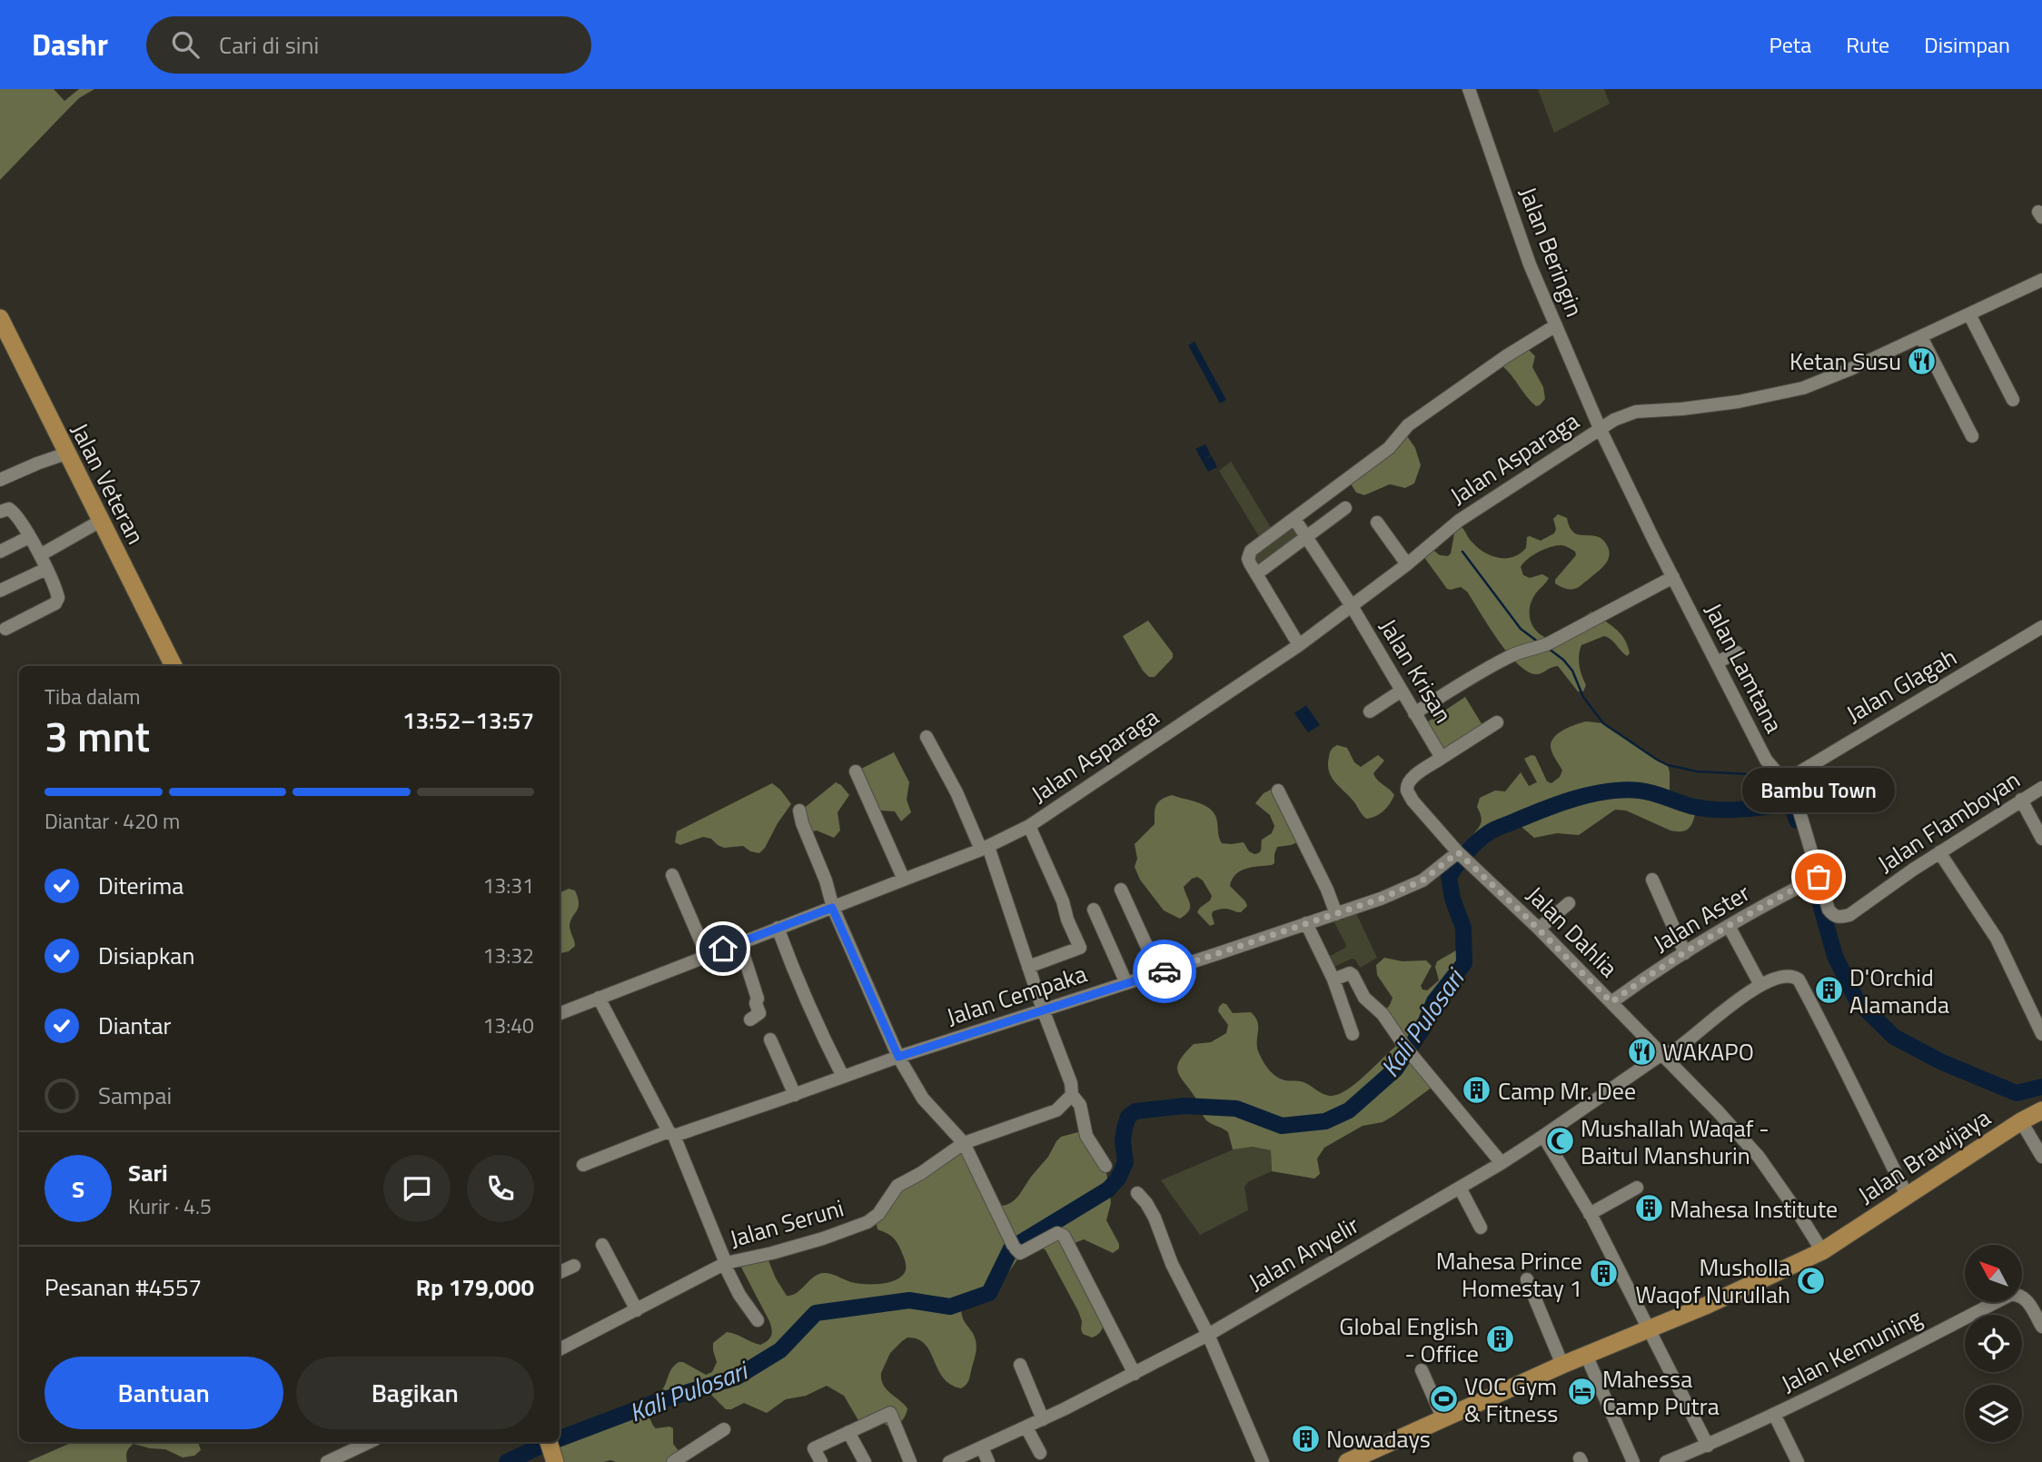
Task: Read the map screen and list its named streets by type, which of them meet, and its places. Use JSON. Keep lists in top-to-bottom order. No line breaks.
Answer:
{"streets":{"main road":["Jalan Veteran","Jalan Brawijaya"],"street":["Jalan Beringin","Jalan Asparaga","Jalan Lamtana","Jalan Krisan","Jalan Glagah","Jalan Flamboyan","Jalan Aster","Jalan Dahlia","Jalan Cempaka","Jalan Seruni","Jalan Anyelir","Jalan Kemuning"]},"crossings":[["Jalan Beringin","Jalan Asparaga"],["Jalan Beringin","Jalan Lamtana"],["Jalan Asparaga","Jalan Lamtana"],["Jalan Asparaga","Jalan Krisan"],["Jalan Lamtana","Jalan Glagah"],["Jalan Lamtana","Jalan Flamboyan"],["Jalan Lamtana","Jalan Aster"],["Jalan Krisan","Jalan Dahlia"],["Jalan Krisan","Jalan Cempaka"],["Jalan Aster","Jalan Dahlia"],["Jalan Dahlia","Jalan Cempaka"],["Jalan Dahlia","Jalan Brawijaya"],["Jalan Dahlia","Jalan Anyelir"],["Jalan Brawijaya","Jalan Anyelir"]],"water":["Kali Pulosari"],"places":{"restaurant":["Ketan Susu","WAKAPO"],"other":["Bambu Town"],"building":["D'Orchid Alamanda","Camp Mr. Dee","Mahesa Institute","Mahesa Prince Homestay 1","Global English - Office","Nowadays"],"mosque":["Mushallah Waqaf - Baitul Manshurin","Musholla Waqof Nurullah"],"hotel":["Mahessa Camp Putra"],"sports":["VOC Gym & Fitness"]},"north":"top left","page":{"header":"Dashr","search":"Cari di sini","nav":["Peta","Rute","Disimpan"],"heading":["3 mnt","Tiba dalam","13:52–13:57"],"panel":["Sari","Kurir · 4.5","Pesanan #4557","Rp 179,000"],"bubble":"Bambu Town","bar":"Diantar · 420 m","list":[["Diterima","13:31"],["Disiapkan","13:32"],["Diantar","13:40"],"Sampai"],"round":"S","buttons":["Bantuan","Bagikan"]}}
